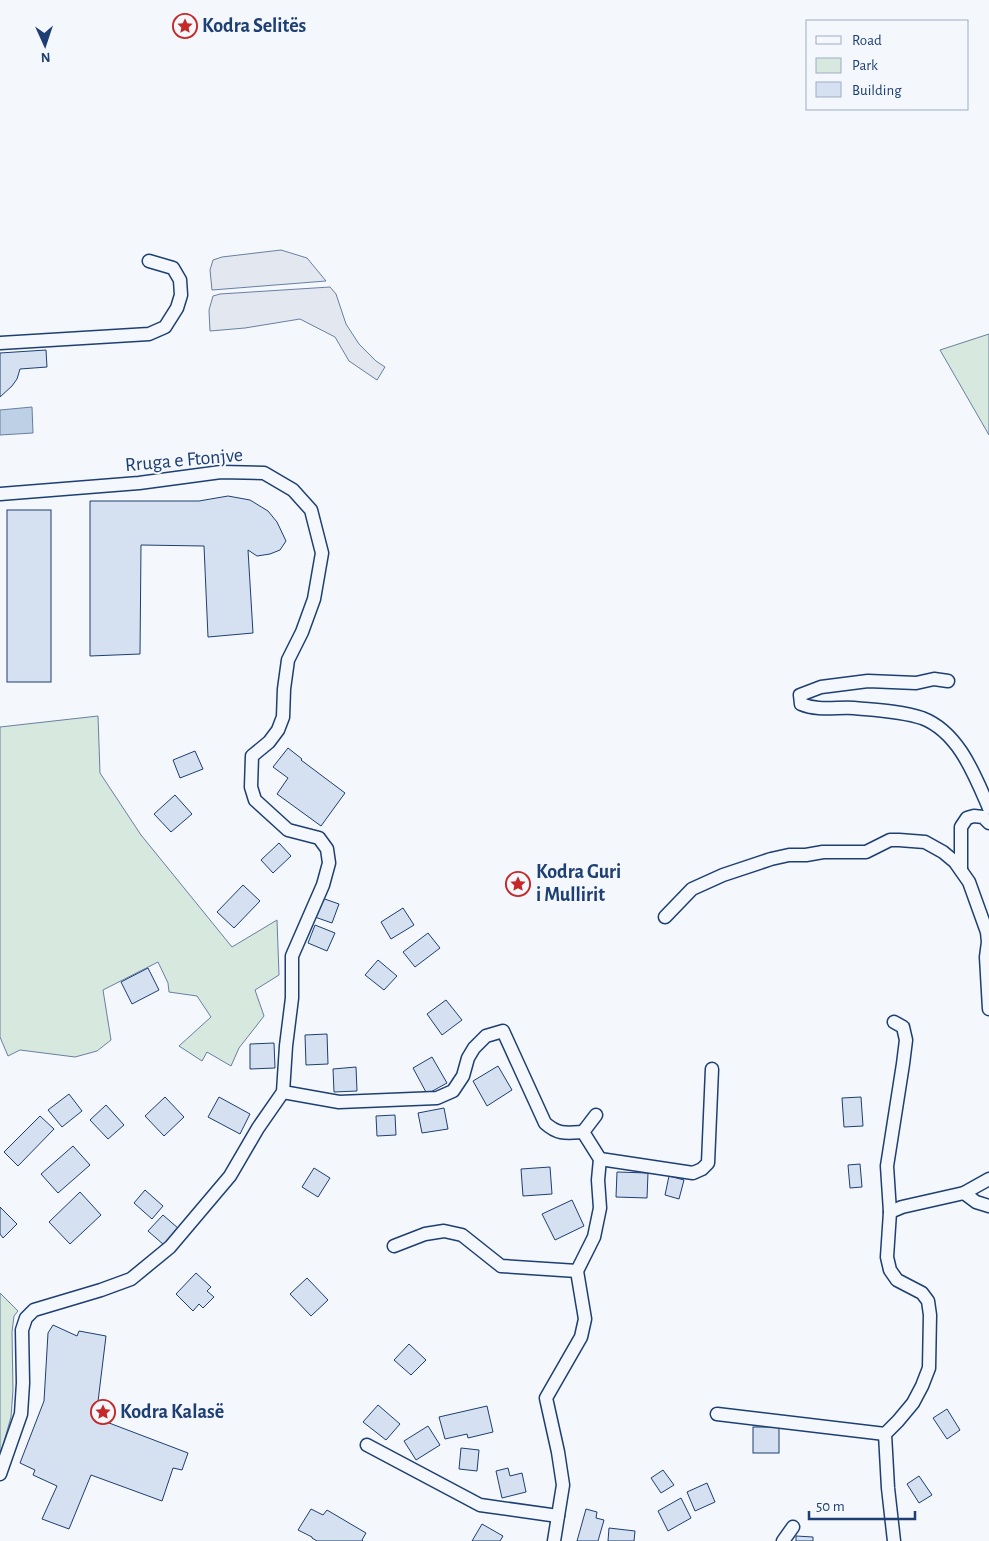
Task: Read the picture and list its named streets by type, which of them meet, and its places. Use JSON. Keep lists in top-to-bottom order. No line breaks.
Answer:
{"streets":{"street":["Rruga e Ftonjve"]},"places":{"place":["Kodra Selitës","Kodra Guri i Mullirit","Kodra Kalasë"]},"legend":["Road","Park","Building"],"scale_bar":"50 m","north":"bottom"}
